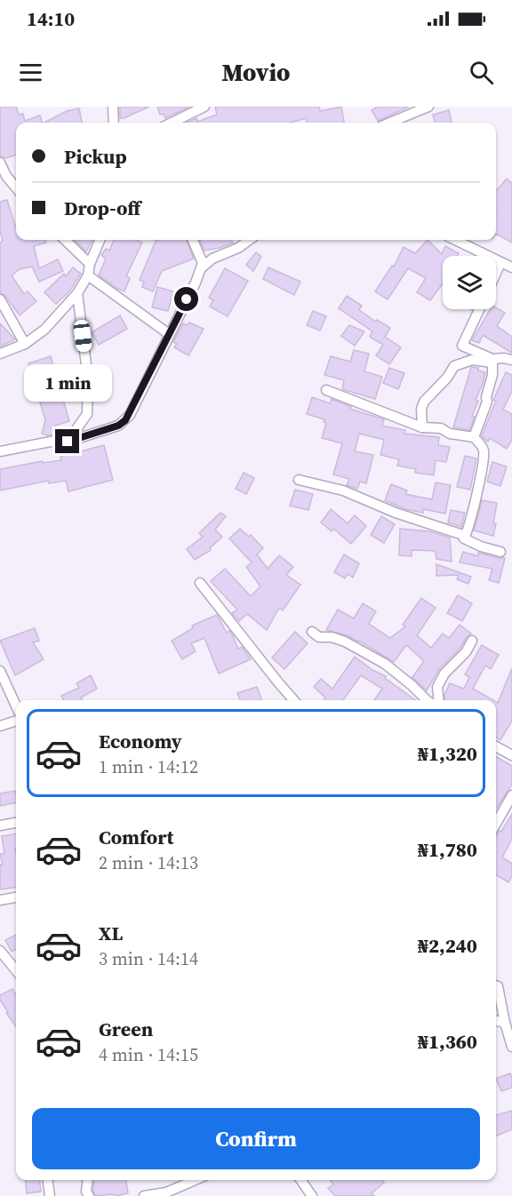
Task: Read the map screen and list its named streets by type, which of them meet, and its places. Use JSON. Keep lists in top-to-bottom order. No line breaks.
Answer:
{"page":{"status":"14:10","header":"Movio","banner":["Pickup","Drop-off"],"bubble":"1 min","list":[{"name":"Economy","note":"1 min · 14:12","value":"₦1,320"},{"name":"Comfort","note":"2 min · 14:13","value":"₦1,780"},{"name":"XL","note":"3 min · 14:14","value":"₦2,240"},{"name":"Green","note":"4 min · 14:15","value":"₦1,360"}],"buttons":"Confirm"}}
